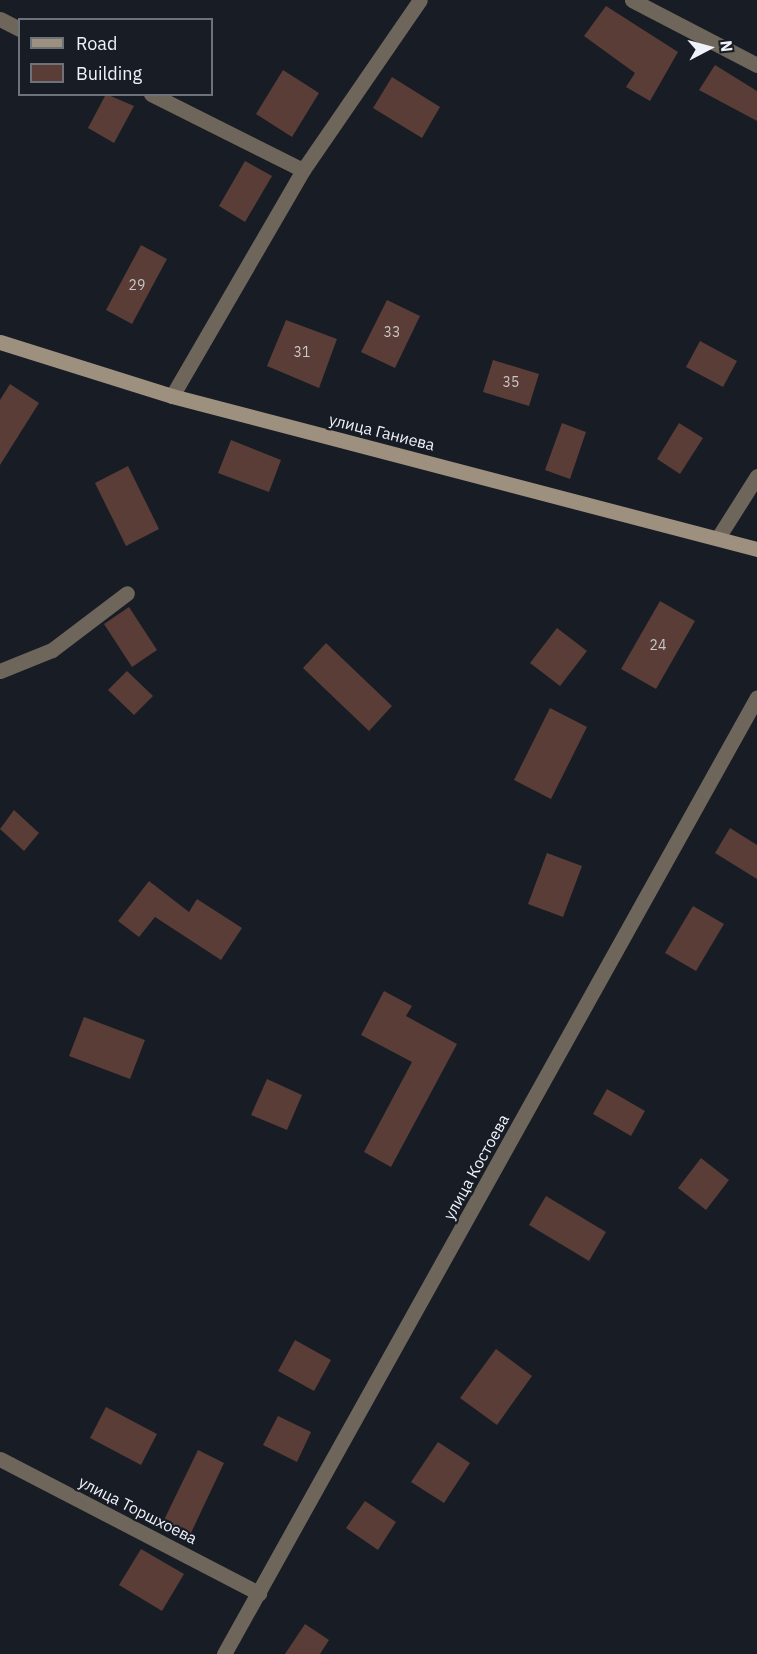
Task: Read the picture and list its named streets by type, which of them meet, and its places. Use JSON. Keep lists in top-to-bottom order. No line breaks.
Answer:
{"streets":{"main road":["улица Ганиева"],"street":["улица Костоева","улица Торшхоева"]},"crossings":[["улица Костоева","улица Торшхоева"]],"house_numbers":["29","33","31","35","24"],"legend":["Road","Building"],"north":"right"}
